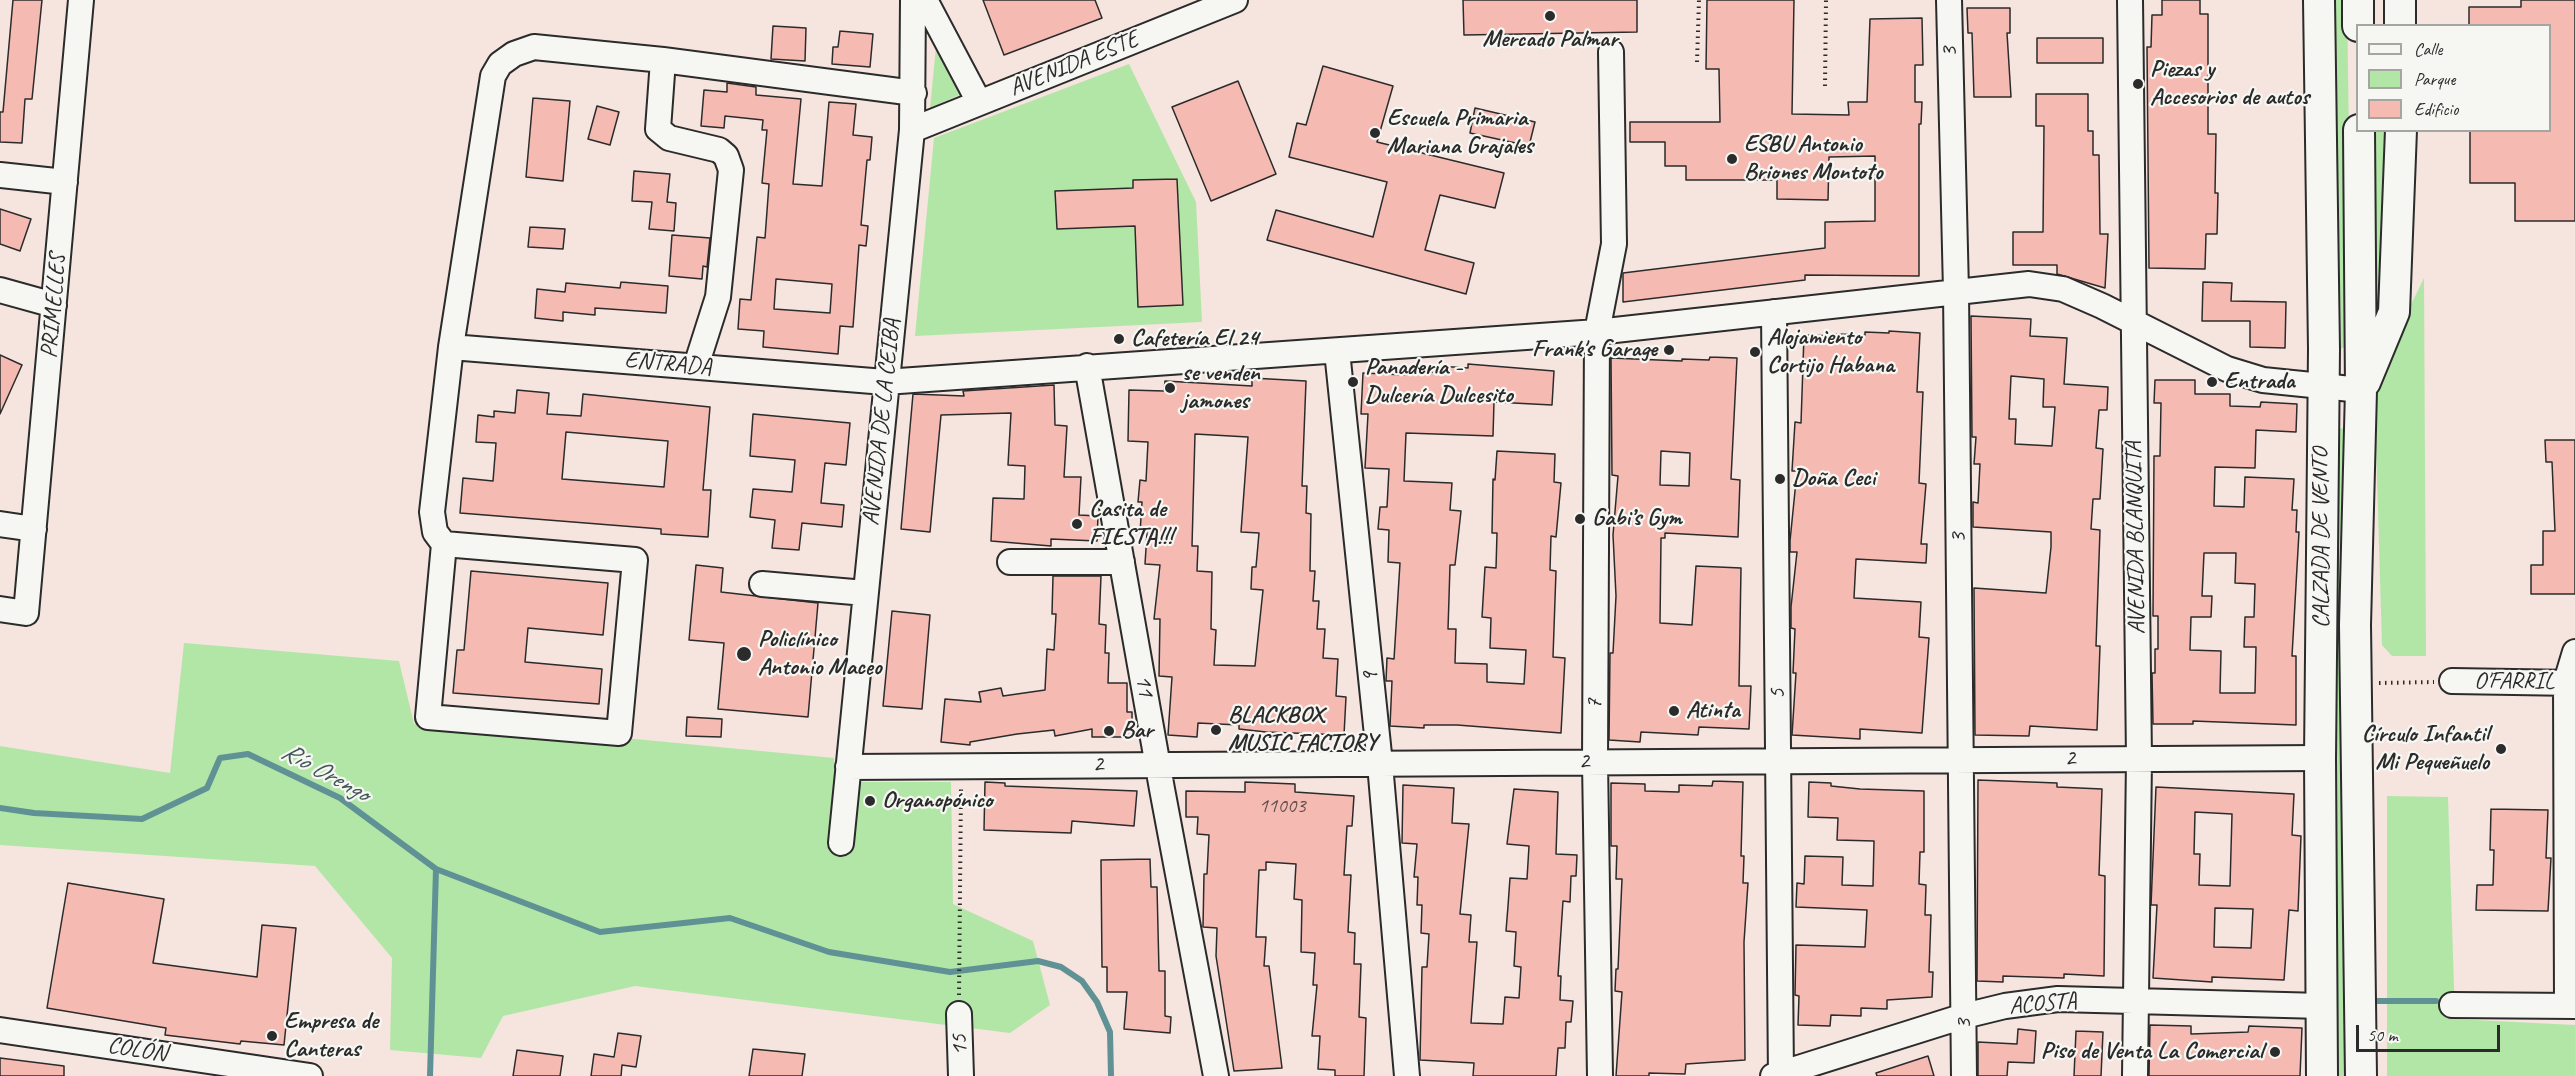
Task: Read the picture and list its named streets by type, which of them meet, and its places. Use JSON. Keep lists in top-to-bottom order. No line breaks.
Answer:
{"streets":{"main road":["CALZADA DE VENTO"],"street":["3","AVENIDA ESTE","PRIMELLES","ENTRADA","AVENIDA DE LA CEIBA","AVENIDA BLANQUITA","9","O'FARRIL","11","5","7","2","ACOSTA","15","COLÓN"]},"crossings":[["3","ENTRADA"],["3","2"],["3","ACOSTA"],["AVENIDA ESTE","AVENIDA DE LA CEIBA"],["ENTRADA","AVENIDA DE LA CEIBA"],["ENTRADA","AVENIDA BLANQUITA"],["ENTRADA","CALZADA DE VENTO"],["ENTRADA","9"],["ENTRADA","11"],["ENTRADA","5"],["ENTRADA","7"],["AVENIDA DE LA CEIBA","2"],["AVENIDA BLANQUITA","2"],["AVENIDA BLANQUITA","ACOSTA"],["CALZADA DE VENTO","2"],["CALZADA DE VENTO","ACOSTA"],["9","2"],["11","2"],["5","2"],["5","ACOSTA"],["7","2"]],"water":["Río Orengo"],"places":["Mercado Palmar","Piezas y Accesorios de autos","Escuela Primaria Mariana Grajales","ESBU Antonio Briones Montoto","Cafetería El 24","Frank's Garage","Alojamiento Cortijo Habana","Panadería - Dulcería Dulcesito","Entrada","se venden jamones","Doña Ceci","Gabi’s Gym","Casita de FIESTA!!!","Policlínico Antonio Maceo","Atinta","BLACKBOX MUSIC FACTORY","Bar","Círculo Infantil Mi Pequeñuelo","Organopónico","Empresa de Canteras","Piso de Venta La Comercial"],"house_numbers":["11003"],"legend":["Calle","Parque","Edificio"],"scale_bar":"50 m"}
